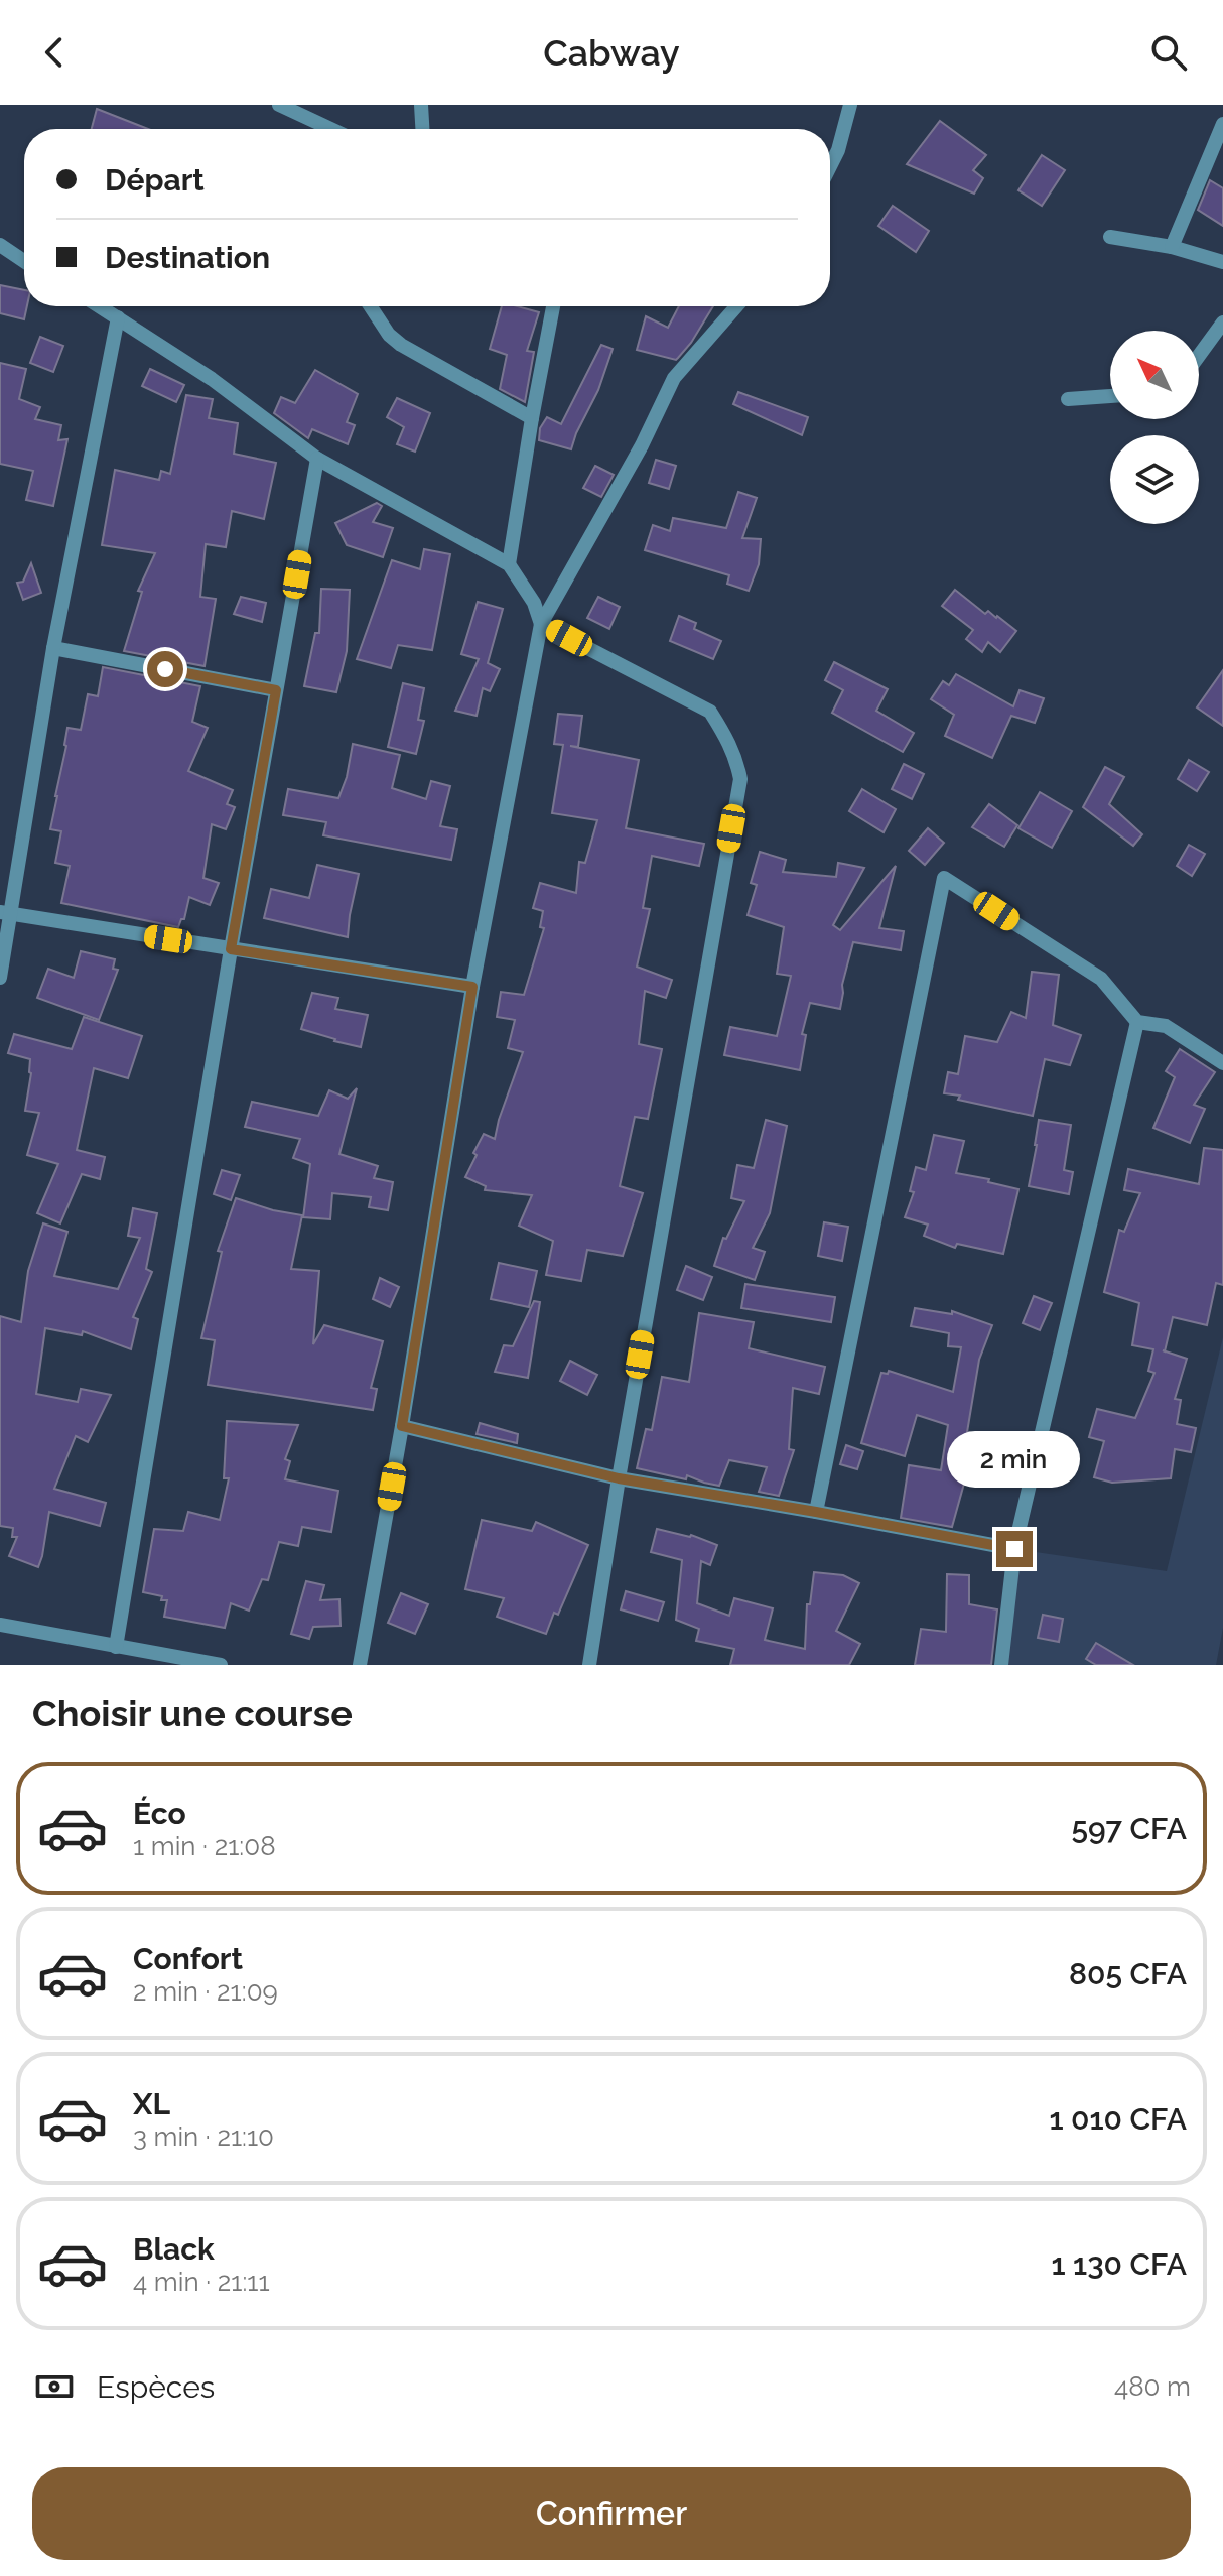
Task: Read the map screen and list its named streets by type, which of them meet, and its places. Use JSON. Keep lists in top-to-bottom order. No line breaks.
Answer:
{"north":"top left","page":{"header":"Cabway","banner":["Départ","Destination"],"bubble":"2 min","heading":"Choisir une course","list":[{"name":"Éco","note":"1 min · 21:08","value":"597 CFA"},{"name":"Confort","note":"2 min · 21:09","value":"805 CFA"},{"name":"XL","note":"3 min · 21:10","value":"1 010 CFA"},{"name":"Black","note":"4 min · 21:11","value":"1 130 CFA"}],"pay":["Espèces","480 m"],"buttons":"Confirmer"}}
